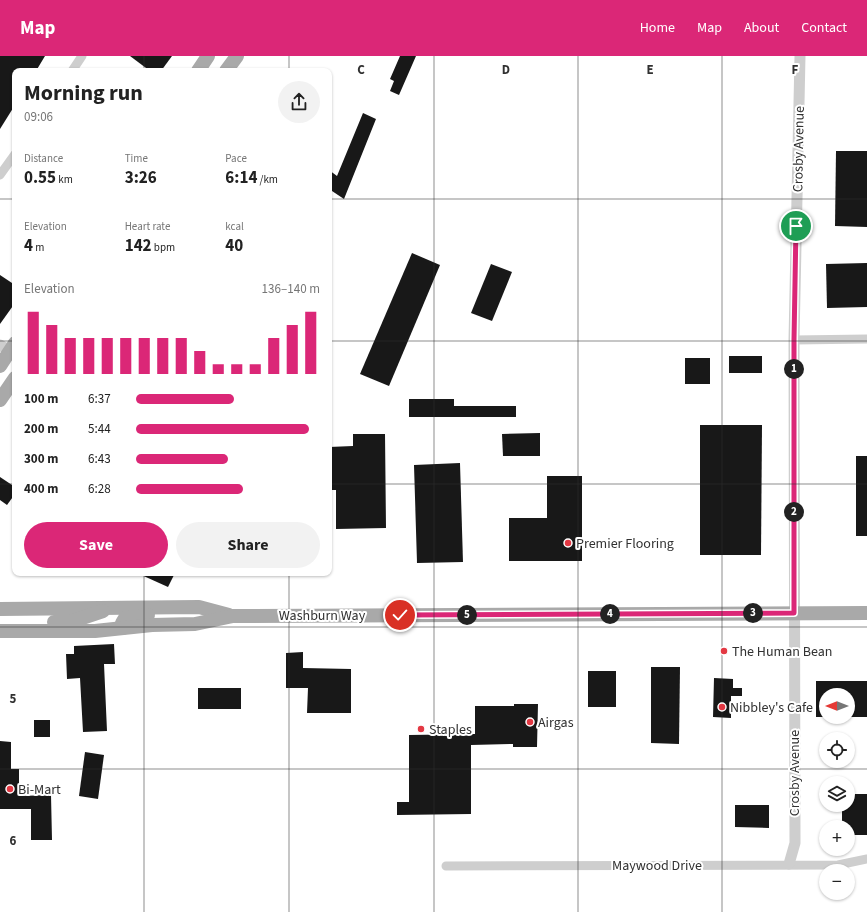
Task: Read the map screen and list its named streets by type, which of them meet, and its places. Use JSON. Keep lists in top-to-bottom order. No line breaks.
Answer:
{"streets":{"main road":["Washburn Way"],"street":["Crosby Avenue","Maywood Drive"]},"crossings":[["Crosby Avenue","Washburn Way"],["Crosby Avenue","Maywood Drive"]],"places":["Premier Flooring","The Human Bean","Nibbley's Cafe","Airgas","Staples","Bi-Mart"],"north":"left","page":{"header":"Map","nav":["Home","Map","About","Contact"],"heading":["Morning run","09:06"],"stats":[["Distance","0.55 km"],["Time","3:26"],["Pace","6:14 /km"],["Elevation","4 m"],["Heart rate","142 bpm"],["kcal","40"]],"chart":["Elevation","136–140 m"],"pins":["1","2","3","4","5"],"list":[{"name":"100 m","note":"6:37"},{"name":"200 m","note":"5:44"},{"name":"300 m","note":"6:43"},{"name":"400 m","note":"6:28"}],"buttons":["Save","Share"],"map_buttons":["+","−"]},"grid":{"columns":["C","D","E","F"],"rows":["5","6"]}}
